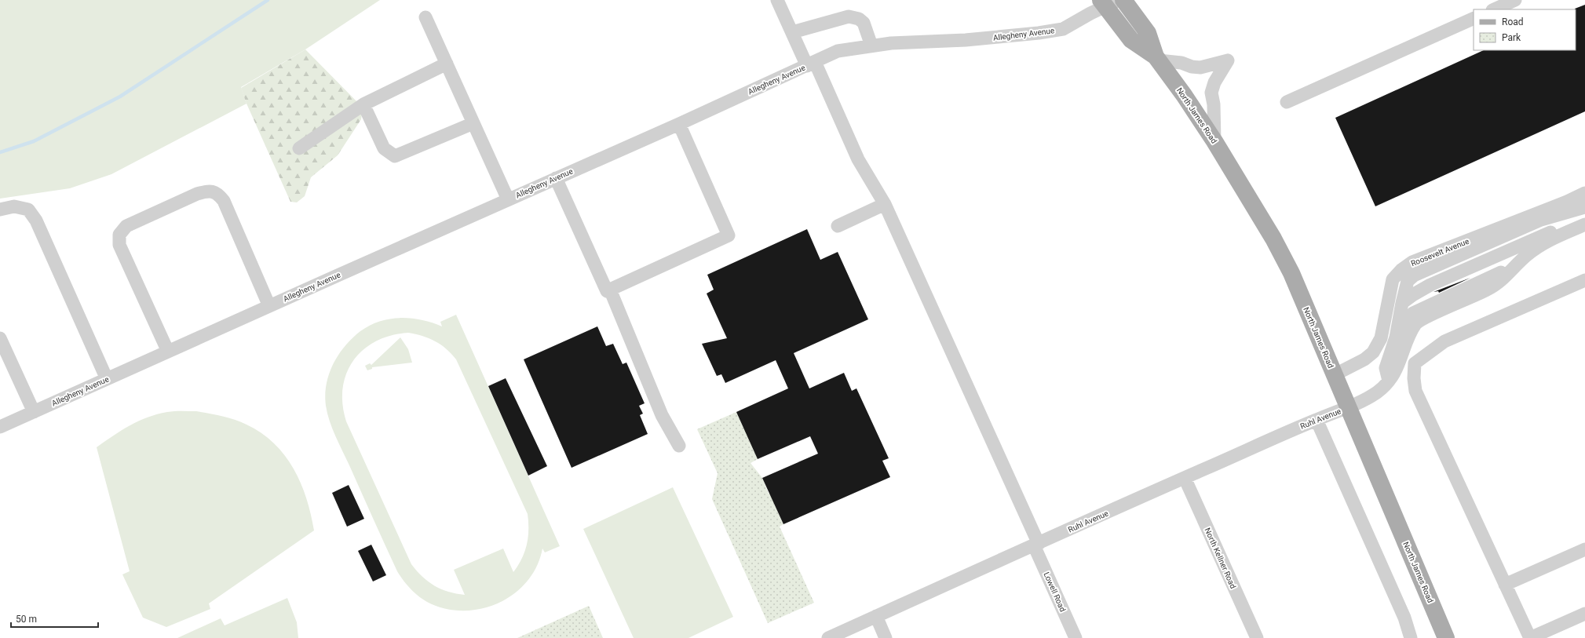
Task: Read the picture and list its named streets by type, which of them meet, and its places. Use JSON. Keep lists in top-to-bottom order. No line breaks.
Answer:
{"streets":{"main road":["North James Road"],"street":["Allegheny Avenue","Roosevelt Avenue","Ruhl Avenue","North Kellner Road","Lowell Road"]},"crossings":[["Allegheny Avenue","North James Road"],["Allegheny Avenue","Lowell Road"],["North James Road","Roosevelt Avenue"],["North James Road","Ruhl Avenue"],["Ruhl Avenue","North Kellner Road"],["Ruhl Avenue","Lowell Road"]],"legend":["Road","Park"],"scale_bar":"50 m"}
